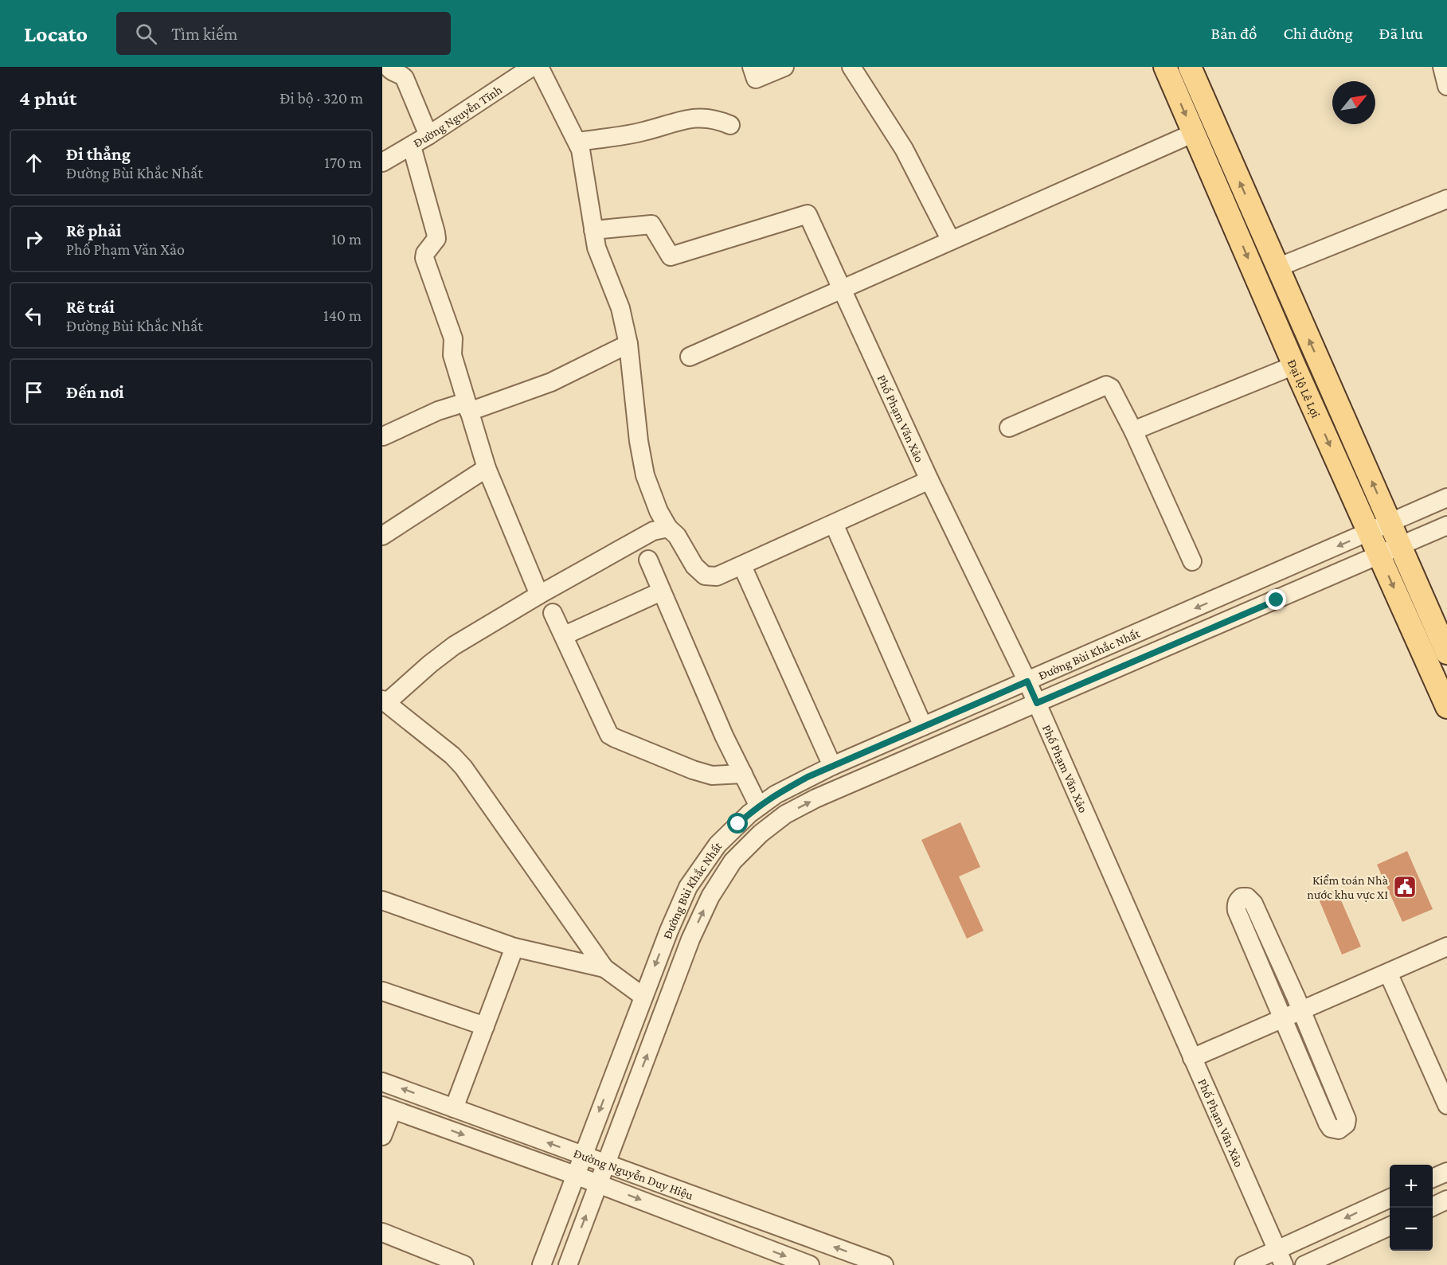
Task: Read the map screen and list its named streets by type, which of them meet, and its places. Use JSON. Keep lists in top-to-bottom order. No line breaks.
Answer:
{"streets":{"main road":["Đại lộ Lê Lợi"],"street":["Đường Nguyễn Tĩnh","Phố Phạm Văn Xảo","Đường Bùi Khắc Nhất","Đường Nguyễn Duy Hiệu"]},"crossings":[["Đại lộ Lê Lợi","Đường Bùi Khắc Nhất"],["Phố Phạm Văn Xảo","Đường Bùi Khắc Nhất"],["Đường Bùi Khắc Nhất","Đường Nguyễn Duy Hiệu"]],"places":{"public building":["Kiểm toán Nhà nước khu vực XI"]},"north":"top right","page":{"header":"Locato","search":"Tìm kiếm","nav":["Bản đồ","Chỉ đường","Đã lưu"],"heading":["4 phút","Đi bộ · 320 m"],"list":[["Đi thẳng","Đường Bùi Khắc Nhất","170 m"],["Rẽ phải","Phố Phạm Văn Xảo","10 m"],["Rẽ trái","Đường Bùi Khắc Nhất","140 m"],"Đến nơi"],"map_buttons":["+","−"]}}
